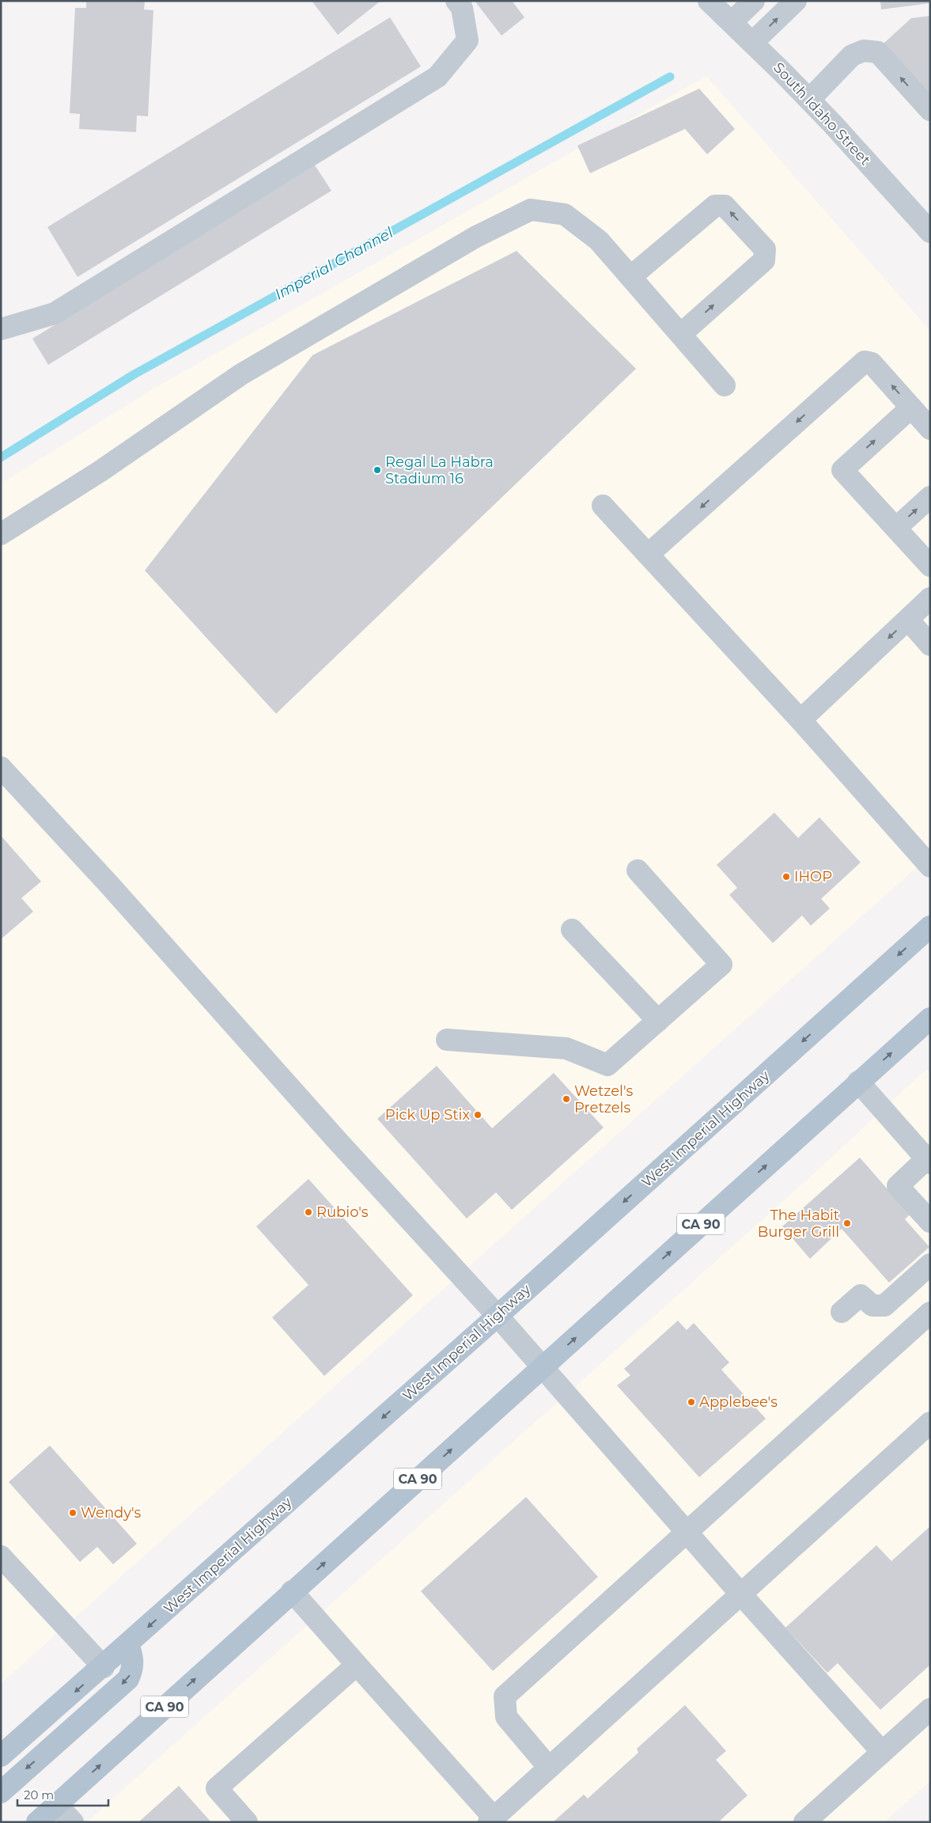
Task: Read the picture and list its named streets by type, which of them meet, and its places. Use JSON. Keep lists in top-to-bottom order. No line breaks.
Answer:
{"streets":{"main road":["West Imperial Highway","CA 90"],"street":["South Idaho Street"]},"water":["Imperial Channel"],"places":["Regal La Habra Stadium 16","IHOP","Wetzel's Pretzels","Pick Up Stix","Rubio's","The Habit Burger Grill","Applebee's","Wendy's"],"scale_bar":"20 m"}
